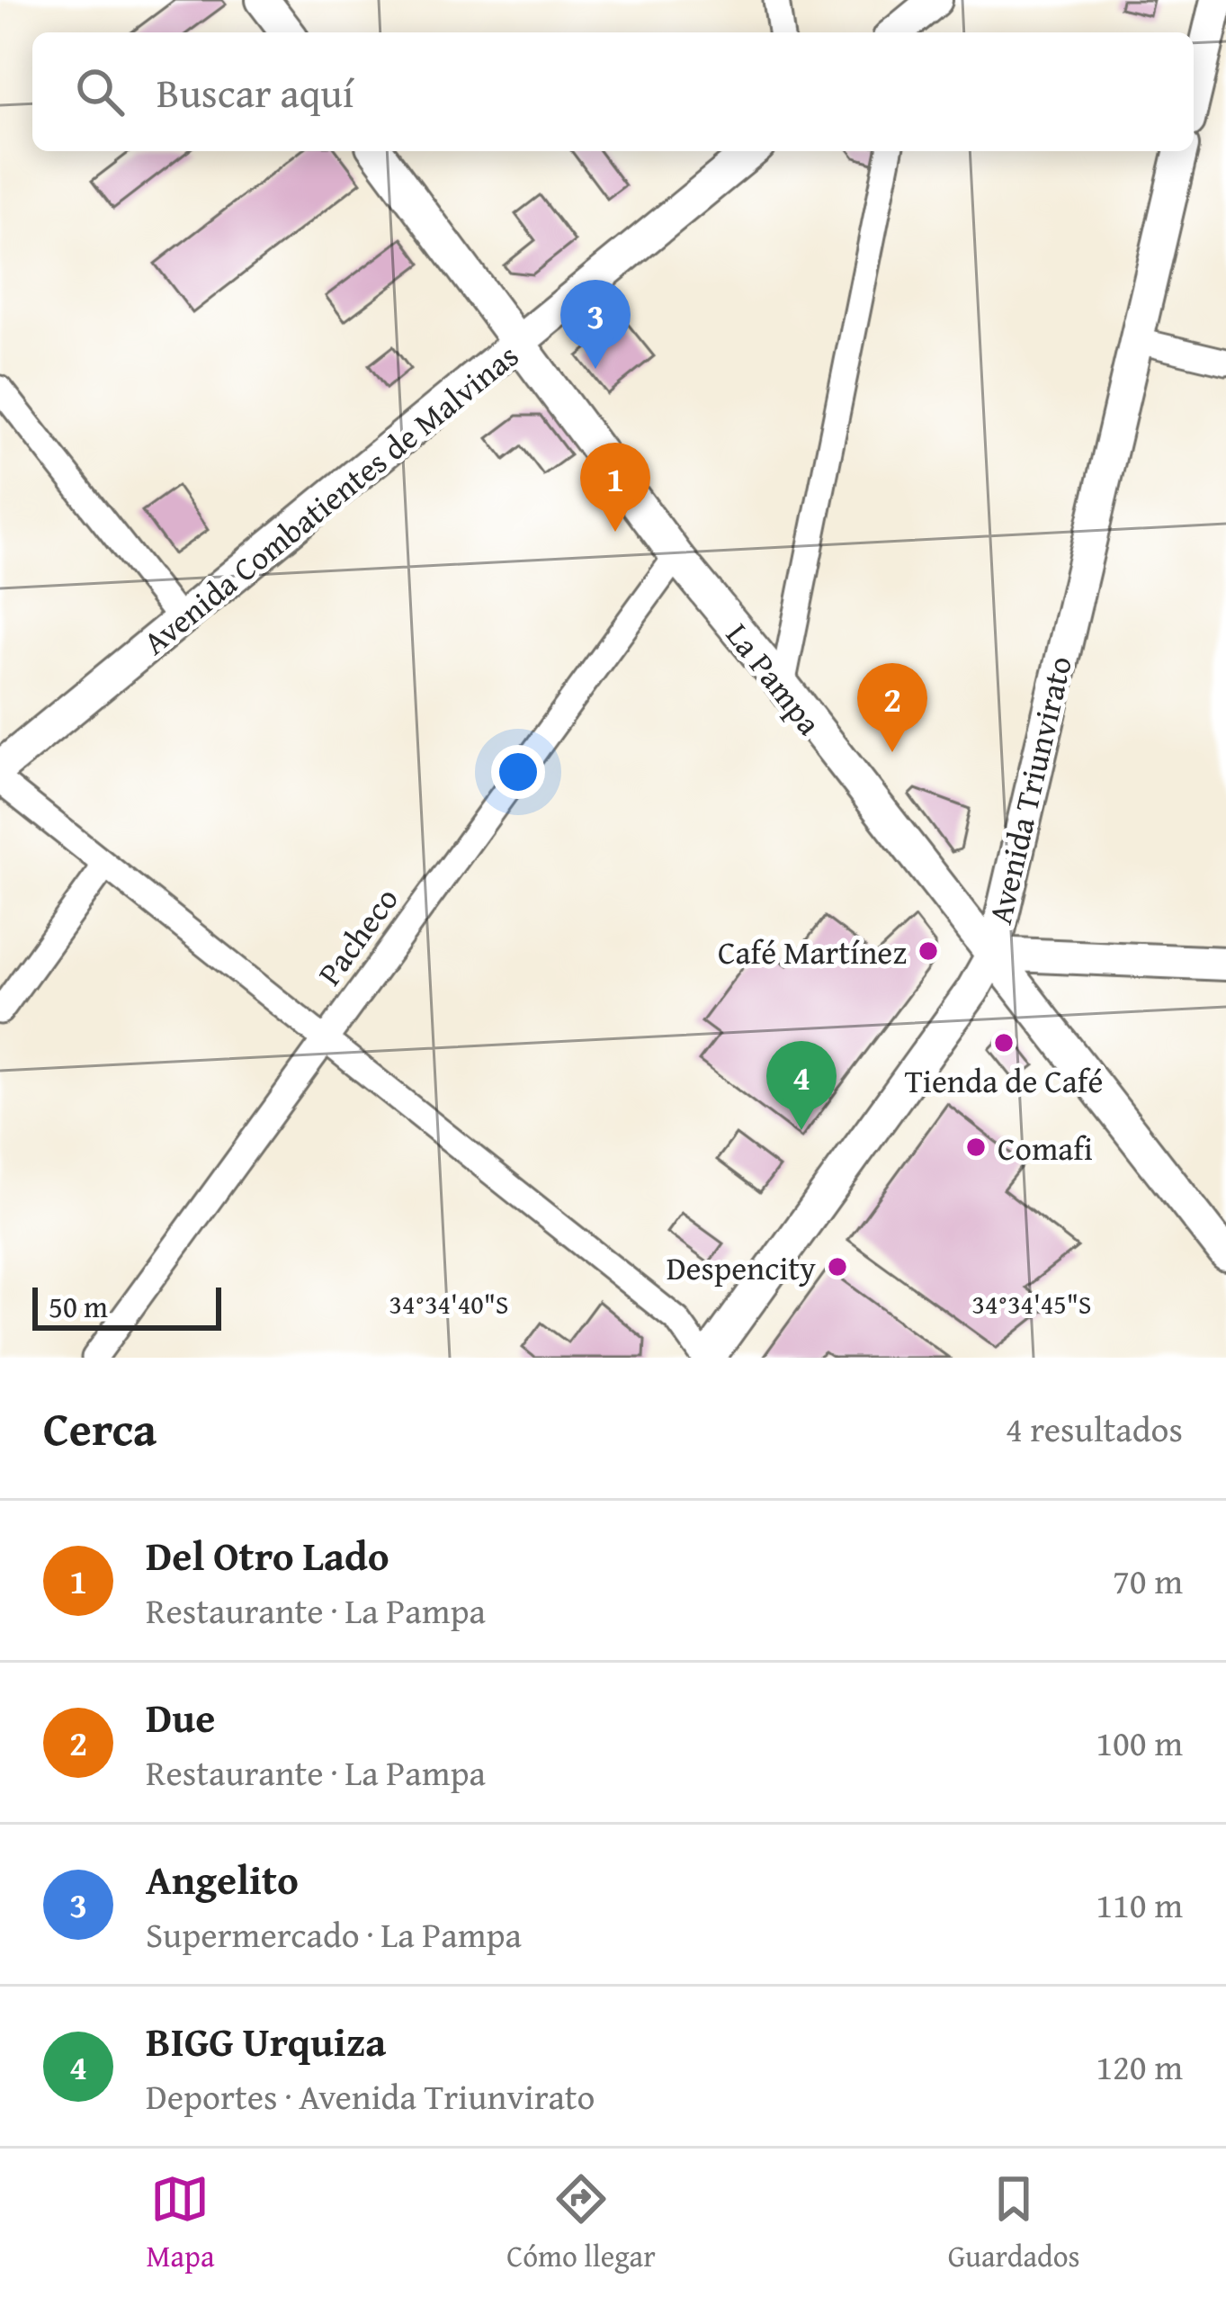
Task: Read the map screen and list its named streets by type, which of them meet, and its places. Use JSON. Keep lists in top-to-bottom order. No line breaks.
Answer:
{"streets":{"main road":["Avenida Combatientes de Malvinas","La Pampa","Avenida Triunvirato"],"street":["Pacheco"]},"crossings":[["Avenida Combatientes de Malvinas","La Pampa"],["La Pampa","Avenida Triunvirato"],["La Pampa","Pacheco"]],"places":["Café Martínez","Tienda de Café","Comafi","Despencity"],"scale_bar":"50 m","page":{"search":"Buscar aquí","pins":["3","1","2","4"],"scale":"50 m","heading":["Cerca","4 resultados"],"list":[{"mark":"1","name":"Del Otro Lado","note":"Restaurante · La Pampa","value":"70 m"},{"mark":"2","name":"Due","note":"Restaurante · La Pampa","value":"100 m"},{"mark":"3","name":"Angelito","note":"Supermercado · La Pampa","value":"110 m"},{"mark":"4","name":"BIGG Urquiza","note":"Deportes · Avenida Triunvirato","value":"120 m"}],"nav":["Mapa","Cómo llegar","Guardados"]},"coordinates":["34°34'40\"S","34°34'45\"S"]}
